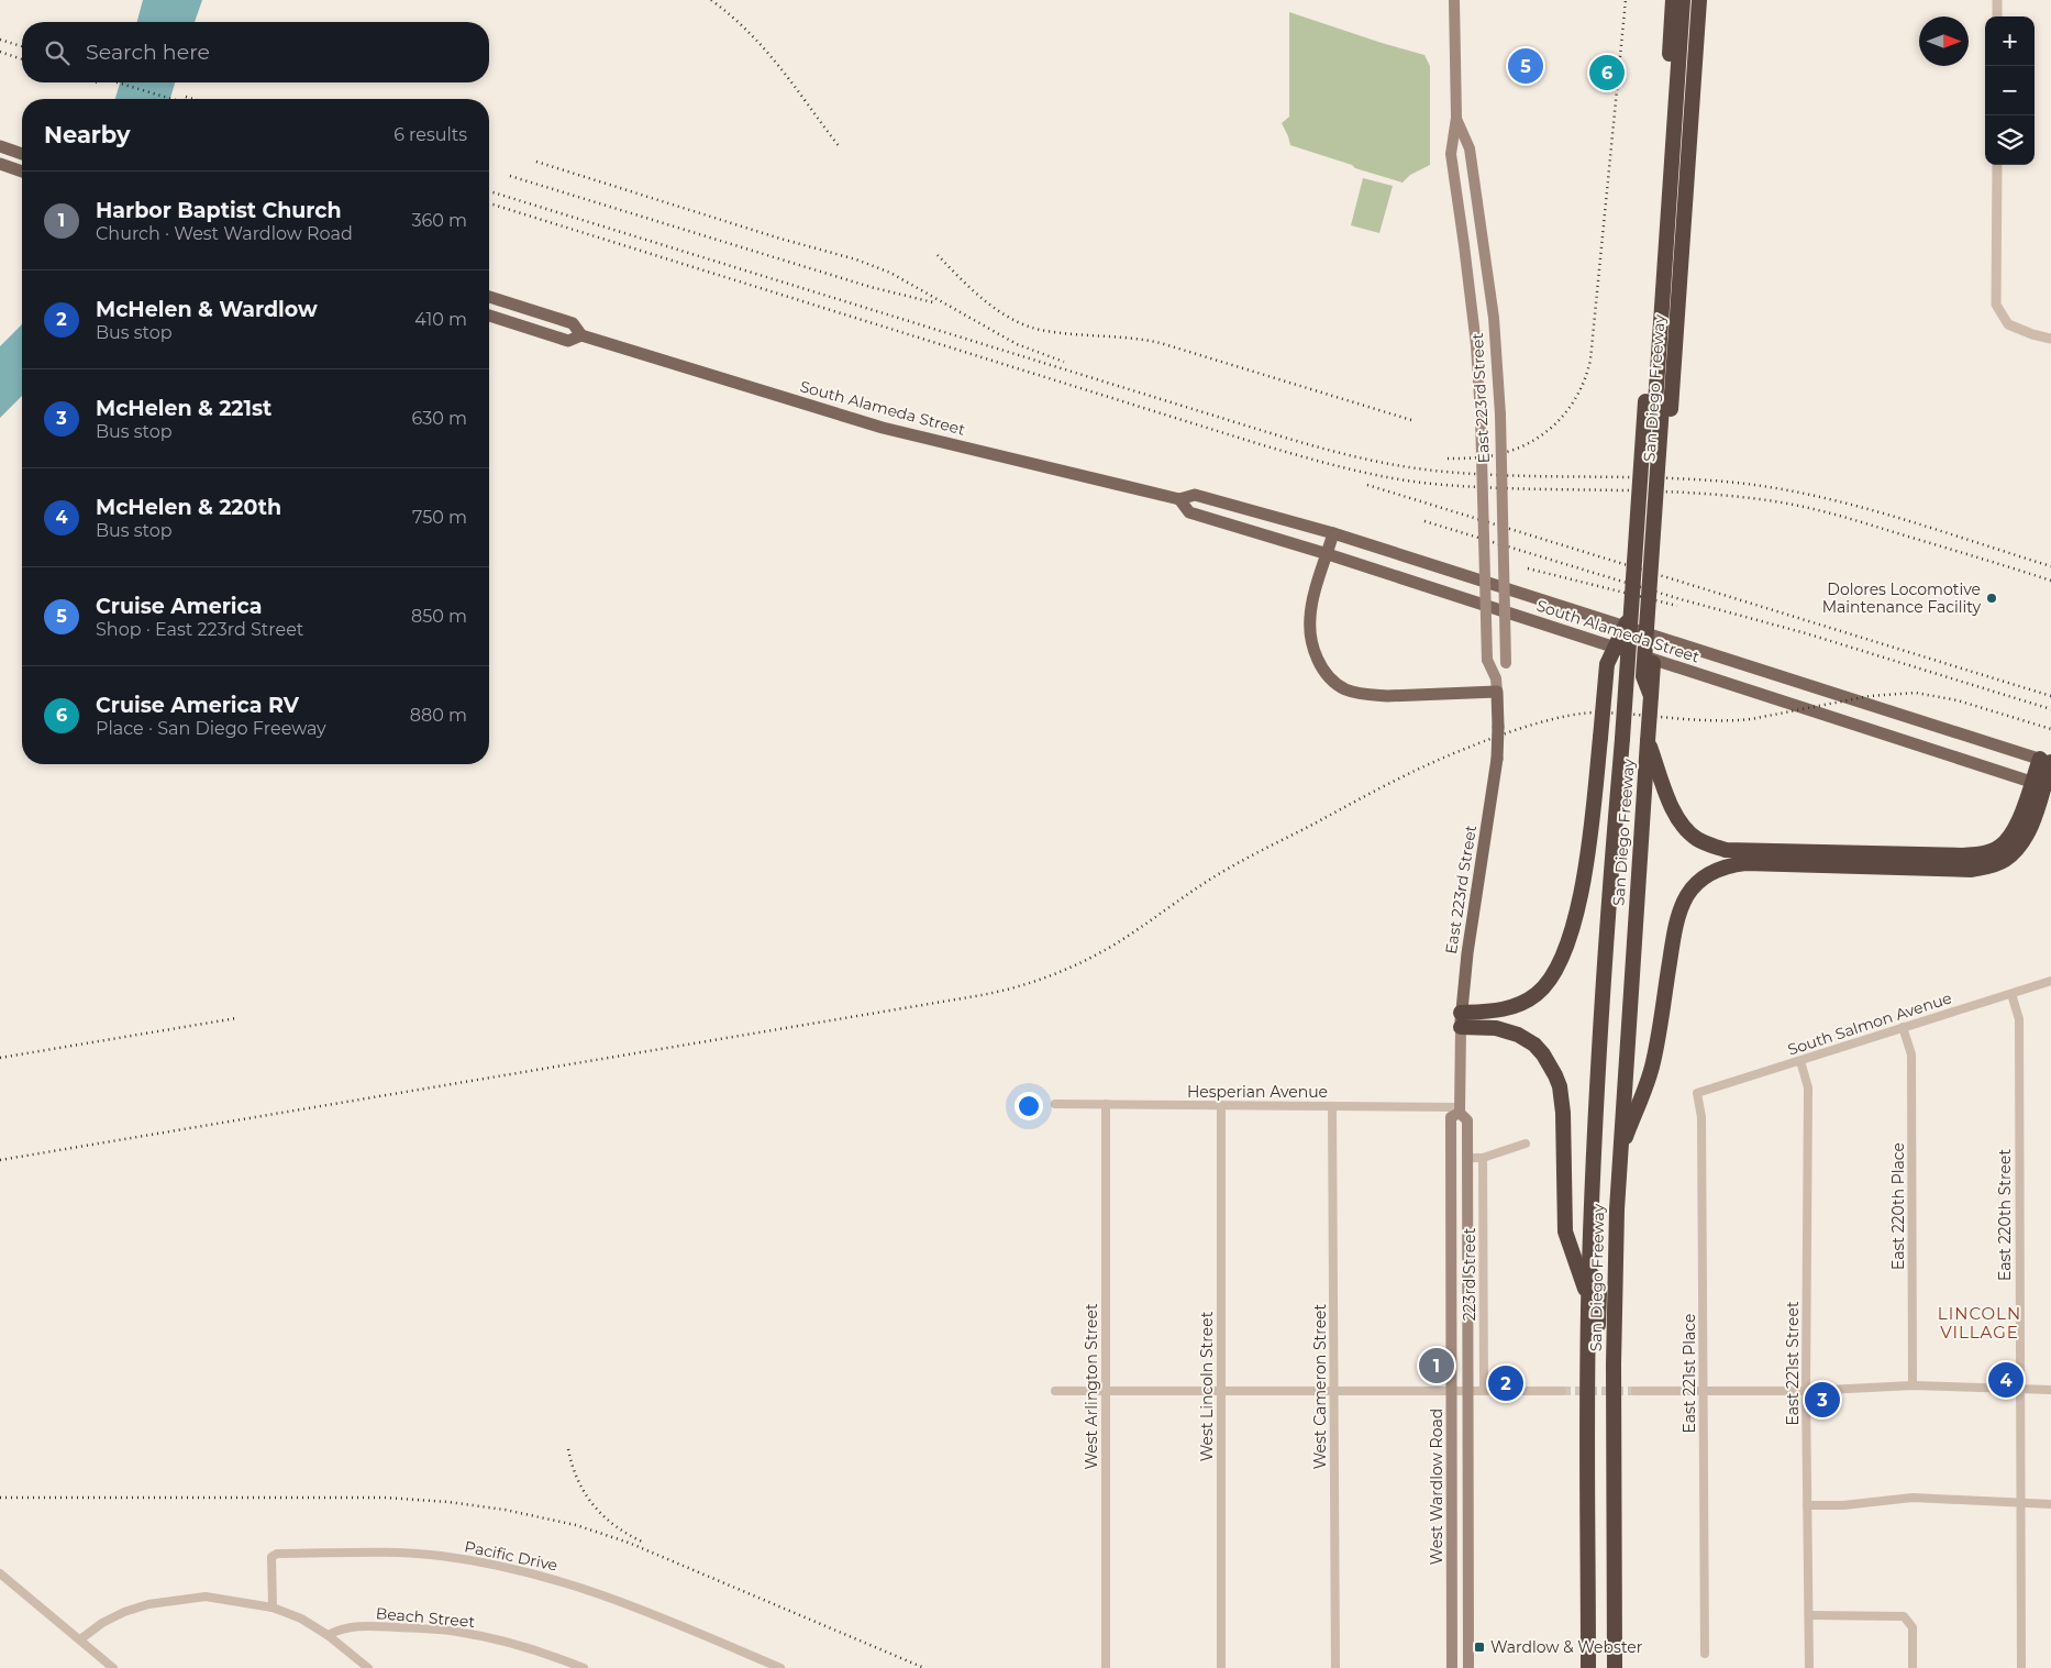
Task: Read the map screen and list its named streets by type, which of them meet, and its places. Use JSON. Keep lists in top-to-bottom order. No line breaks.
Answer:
{"streets":{"highway":["San Diego Freeway"],"main road":["East 223rd Street","South Alameda Street","West Wardlow Road"],"street":["South Salmon Avenue","Hesperian Avenue","East 220th Place","East 220th Street","223rd Street","East 221st Street","East 221st Place","West Arlington Street","West Lincoln Street","West Cameron Street","Pacific Drive","Beach Street"]},"crossings":[["East 223rd Street","Hesperian Avenue"],["East 223rd Street","West Wardlow Road"],["South Salmon Avenue","East 220th Place"],["South Salmon Avenue","East 220th Street"],["South Salmon Avenue","East 221st Street"],["South Salmon Avenue","East 221st Place"],["Hesperian Avenue","West Arlington Street"],["Hesperian Avenue","West Lincoln Street"],["Hesperian Avenue","West Cameron Street"],["Hesperian Avenue","West Wardlow Road"]],"districts":["LINCOLN VILLAGE"],"places":{"other":["Dolores Locomotive Maintenance Facility"],"transit":["Wardlow & Webster"]},"north":"right","page":{"map_buttons":["+","−"],"search":"Search here","pins":["5","6","1","4","2","3"],"heading":["Nearby","6 results"],"list":[{"mark":"1","name":"Harbor Baptist Church","note":"Church · West Wardlow Road","value":"360 m"},{"mark":"2","name":"McHelen & Wardlow","note":"Bus stop","value":"410 m"},{"mark":"3","name":"McHelen & 221st","note":"Bus stop","value":"630 m"},{"mark":"4","name":"McHelen & 220th","note":"Bus stop","value":"750 m"},{"mark":"5","name":"Cruise America","note":"Shop · East 223rd Street","value":"850 m"},{"mark":"6","name":"Cruise America RV","note":"Place · San Diego Freeway","value":"880 m"}]}}
